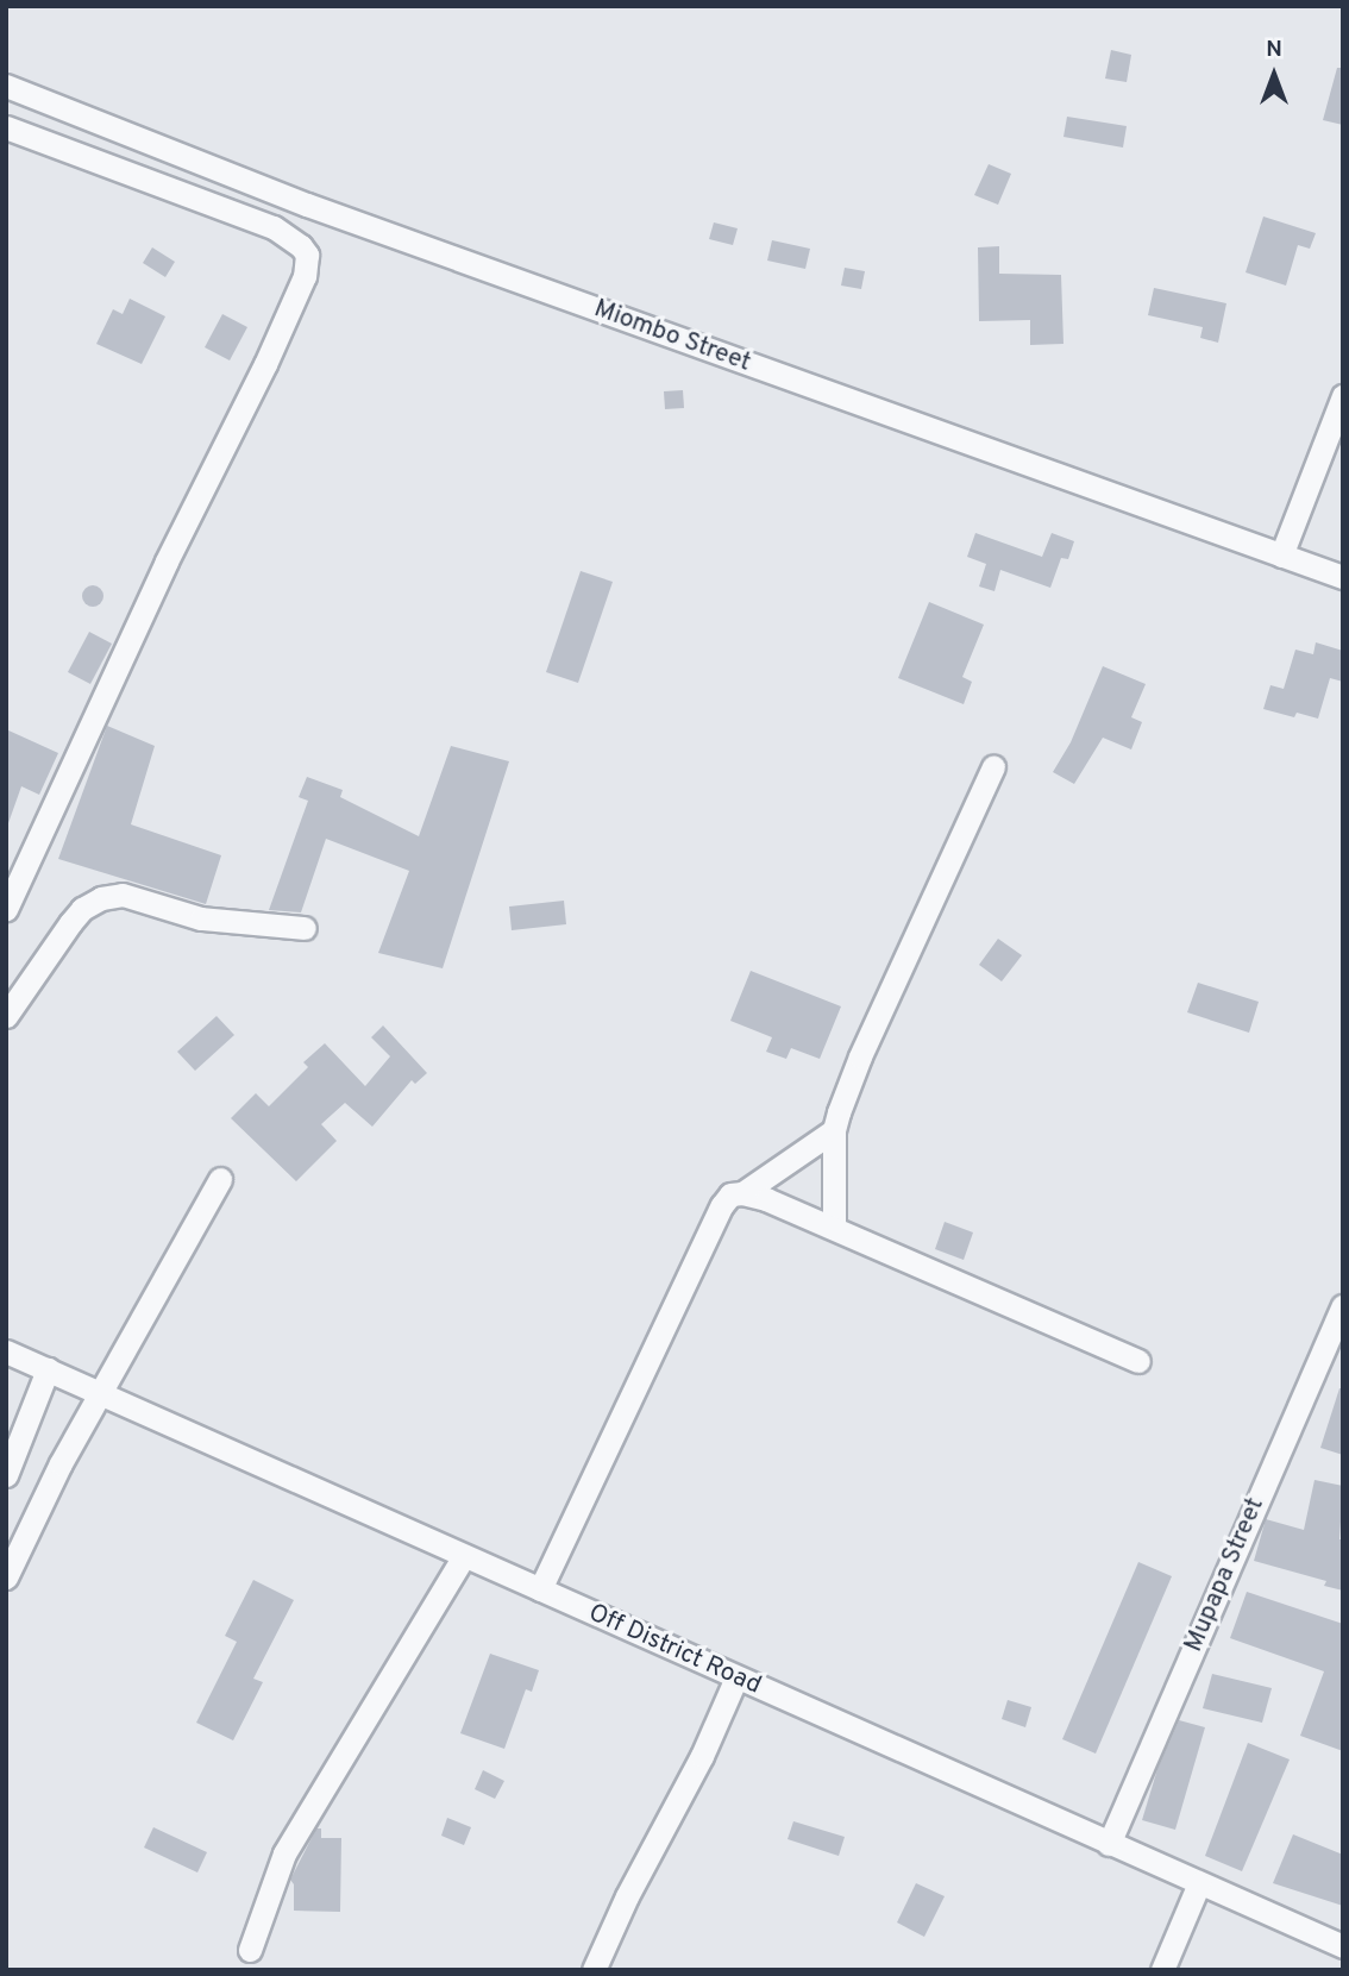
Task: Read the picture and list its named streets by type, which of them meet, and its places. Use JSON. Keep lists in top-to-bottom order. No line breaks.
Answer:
{"streets":{"street":["Miombo Street","Mupapa Street","Off District Road"]},"crossings":[["Mupapa Street","Off District Road"]],"north":"top"}
